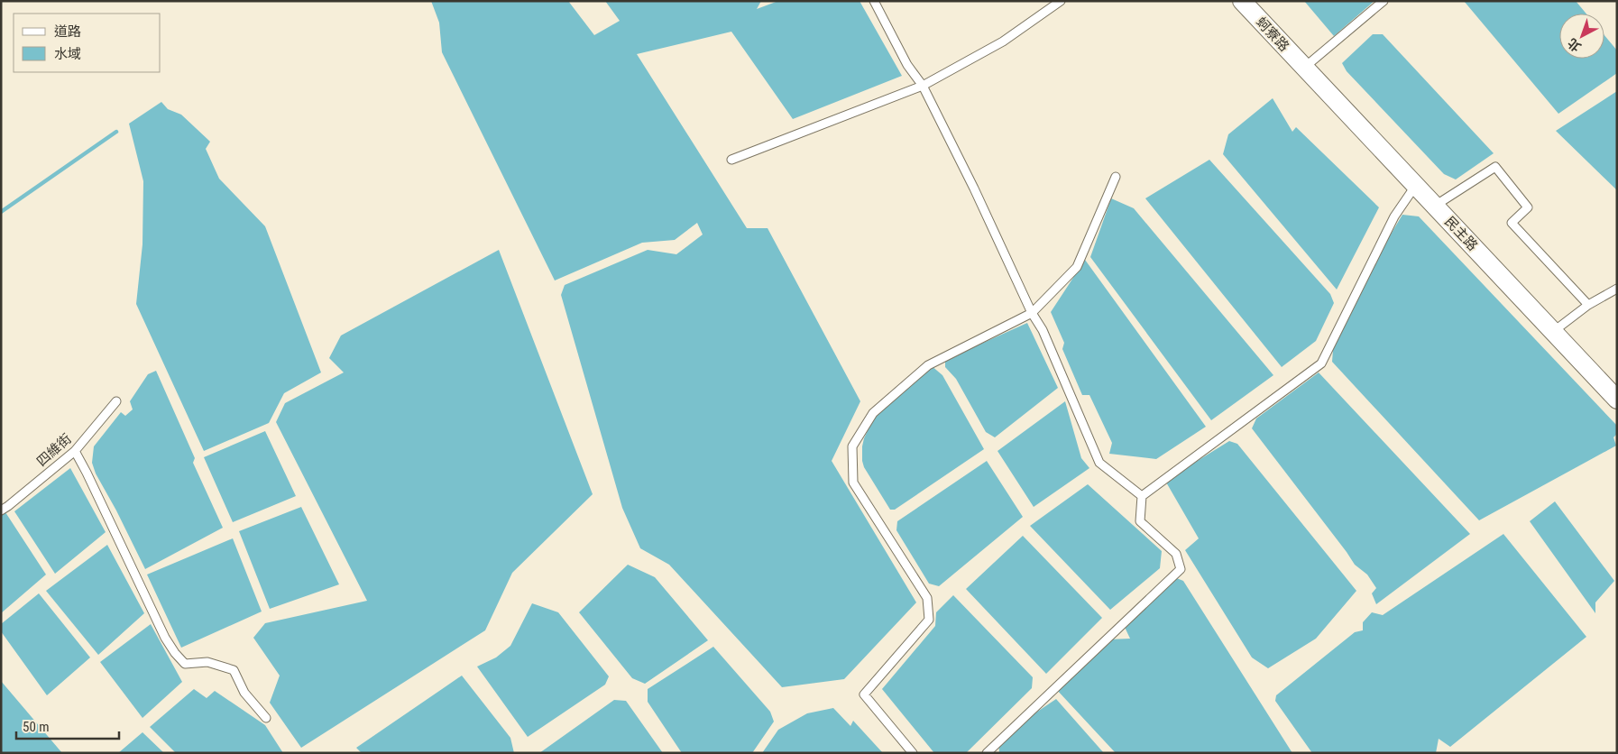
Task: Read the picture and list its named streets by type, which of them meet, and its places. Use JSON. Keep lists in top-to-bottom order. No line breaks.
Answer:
{"streets":{"street":["蚵寮路","民主路"],"lane":["四維街"]},"crossings":[["蚵寮路","民主路"]],"legend":["道路","水域"],"scale_bar":"50 m","north":"bottom left"}
